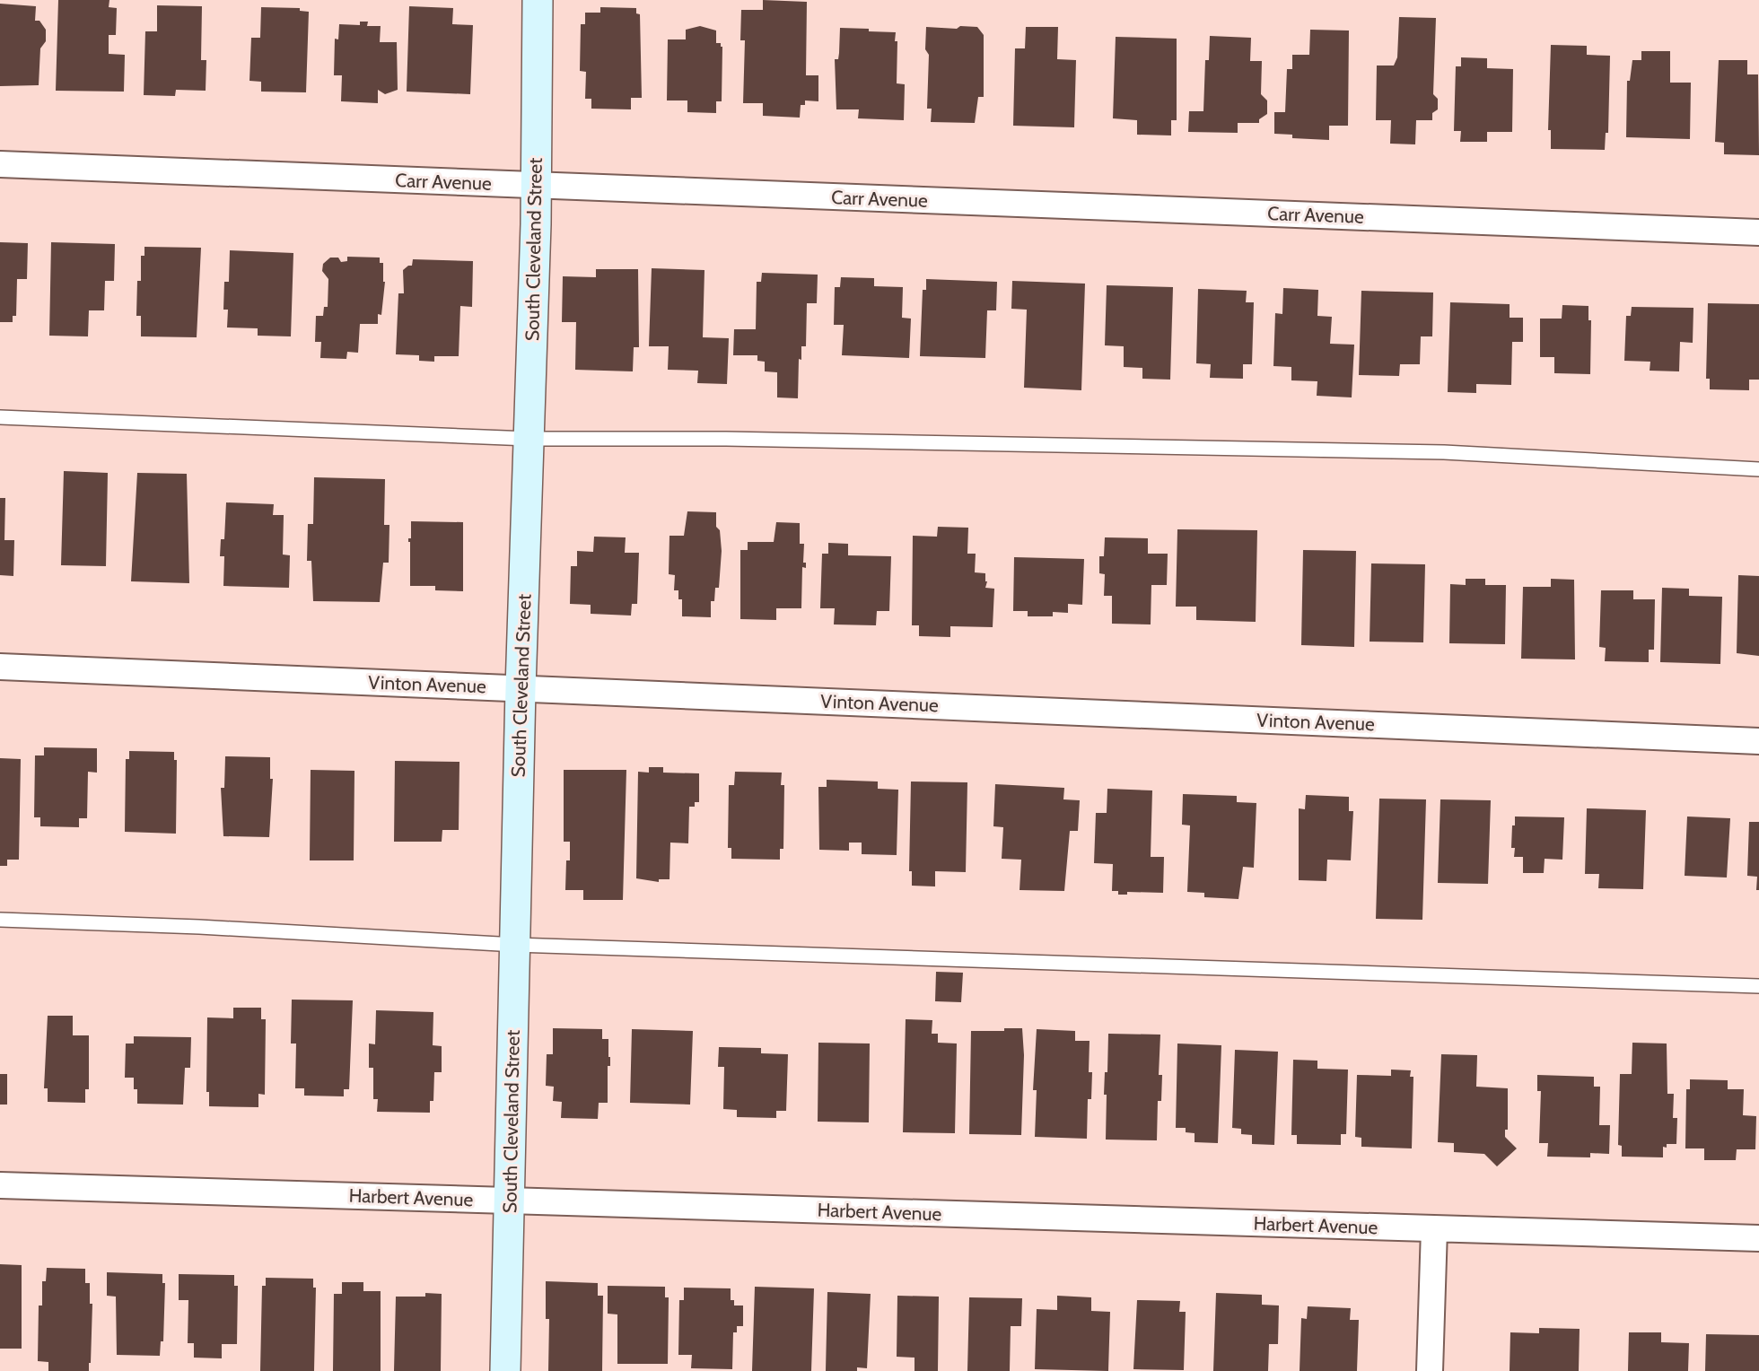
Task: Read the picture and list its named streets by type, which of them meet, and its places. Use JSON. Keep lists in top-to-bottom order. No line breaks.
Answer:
{"streets":{"main road":["South Cleveland Street"],"street":["Carr Avenue","Vinton Avenue","Harbert Avenue"]},"crossings":[["Carr Avenue","South Cleveland Street"],["South Cleveland Street","Vinton Avenue"],["South Cleveland Street","Harbert Avenue"]]}
